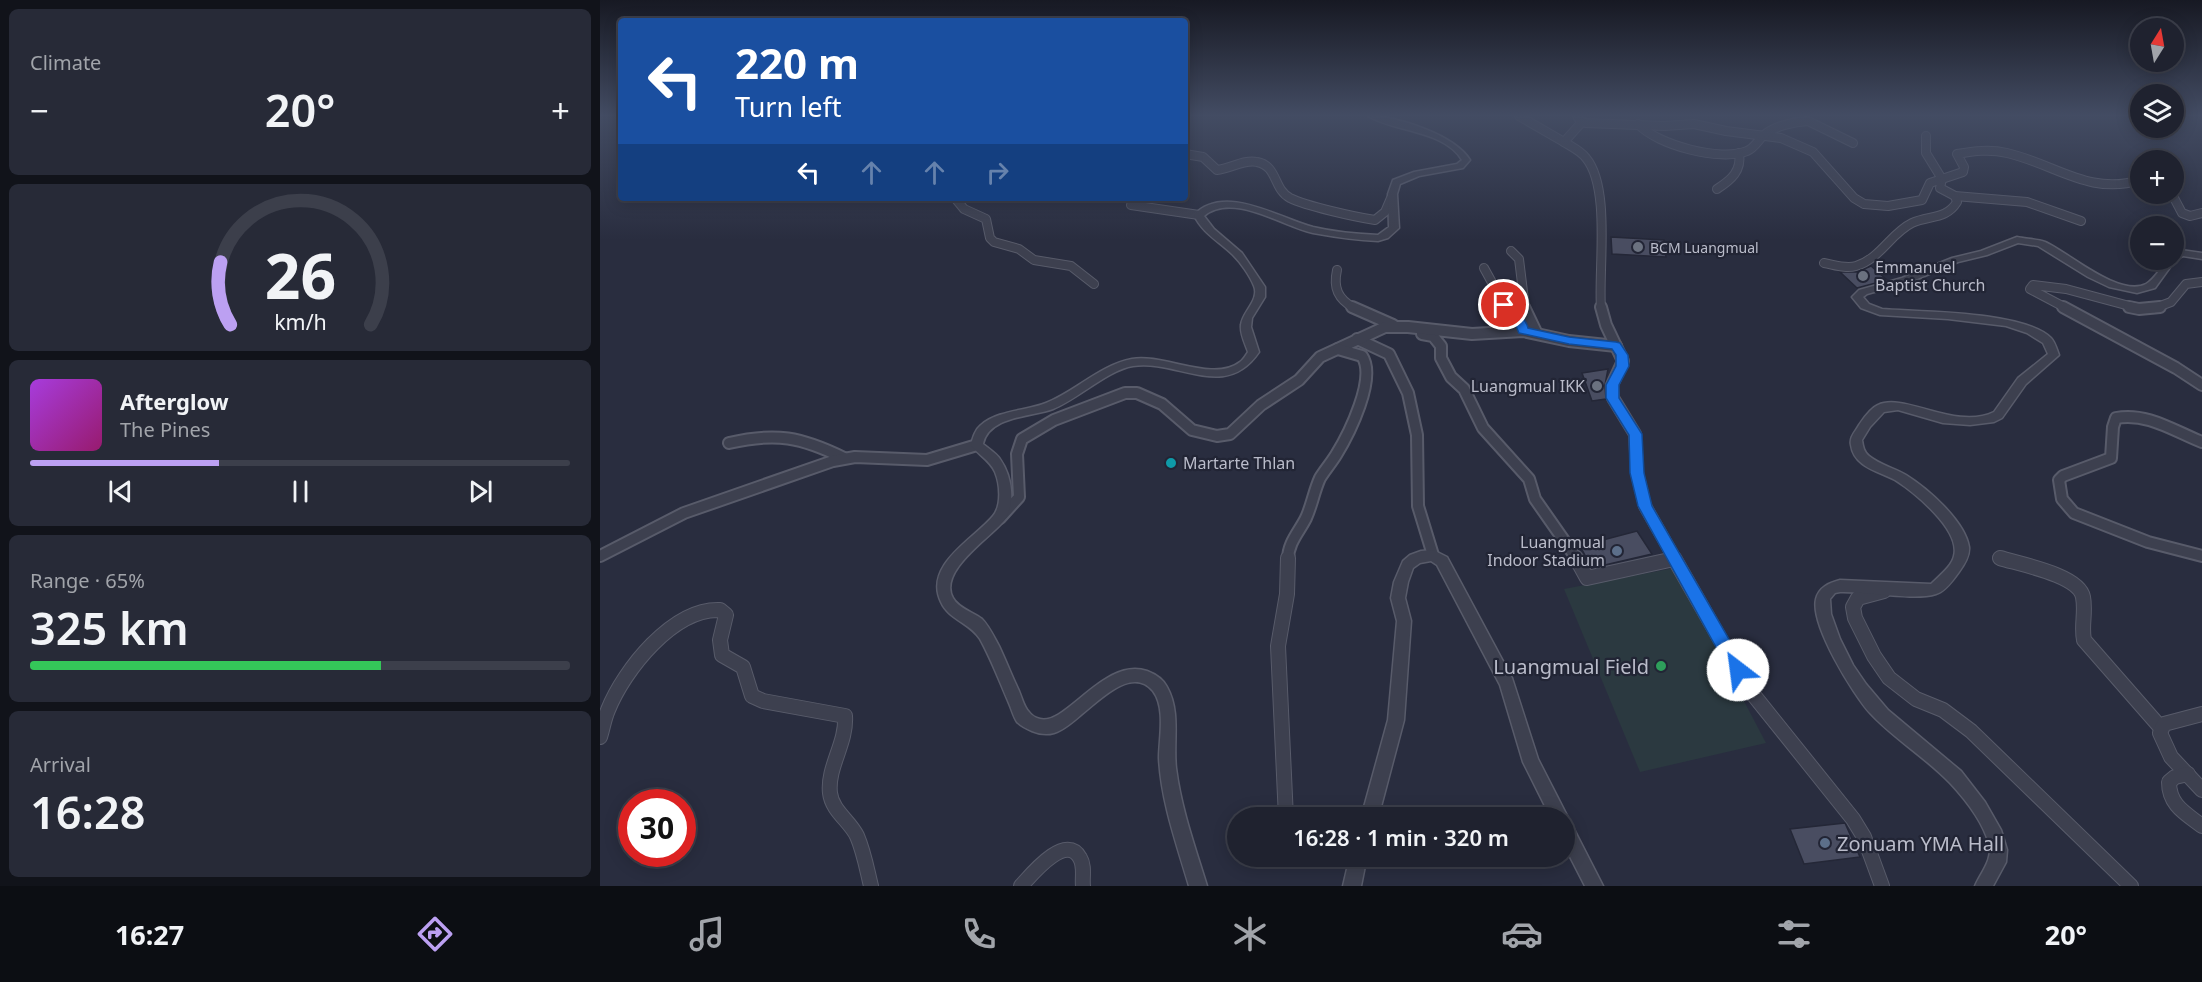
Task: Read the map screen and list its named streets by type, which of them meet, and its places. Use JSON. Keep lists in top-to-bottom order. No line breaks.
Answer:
{"places":["BCM Luangmual","Emmanuel Baptist Church","Luangmual IKK","Martarte Thlan","Luangmual Indoor Stadium","Luangmual Field","Zonuam YMA Hall"],"north":"top","page":{"tile":["Climate",["Range · 65%","325 km"],["Arrival","16:28"]],"map_buttons":["+","−"],"turn":["220 m","Turn left"],"heat":["−","20°","+"],"song":["Afterglow","The Pines"],"limit":"30","trip":"16:28 · 1 min · 320 m","tabs":["16:27","20°"],"gauge":["26","km/h"]}}
